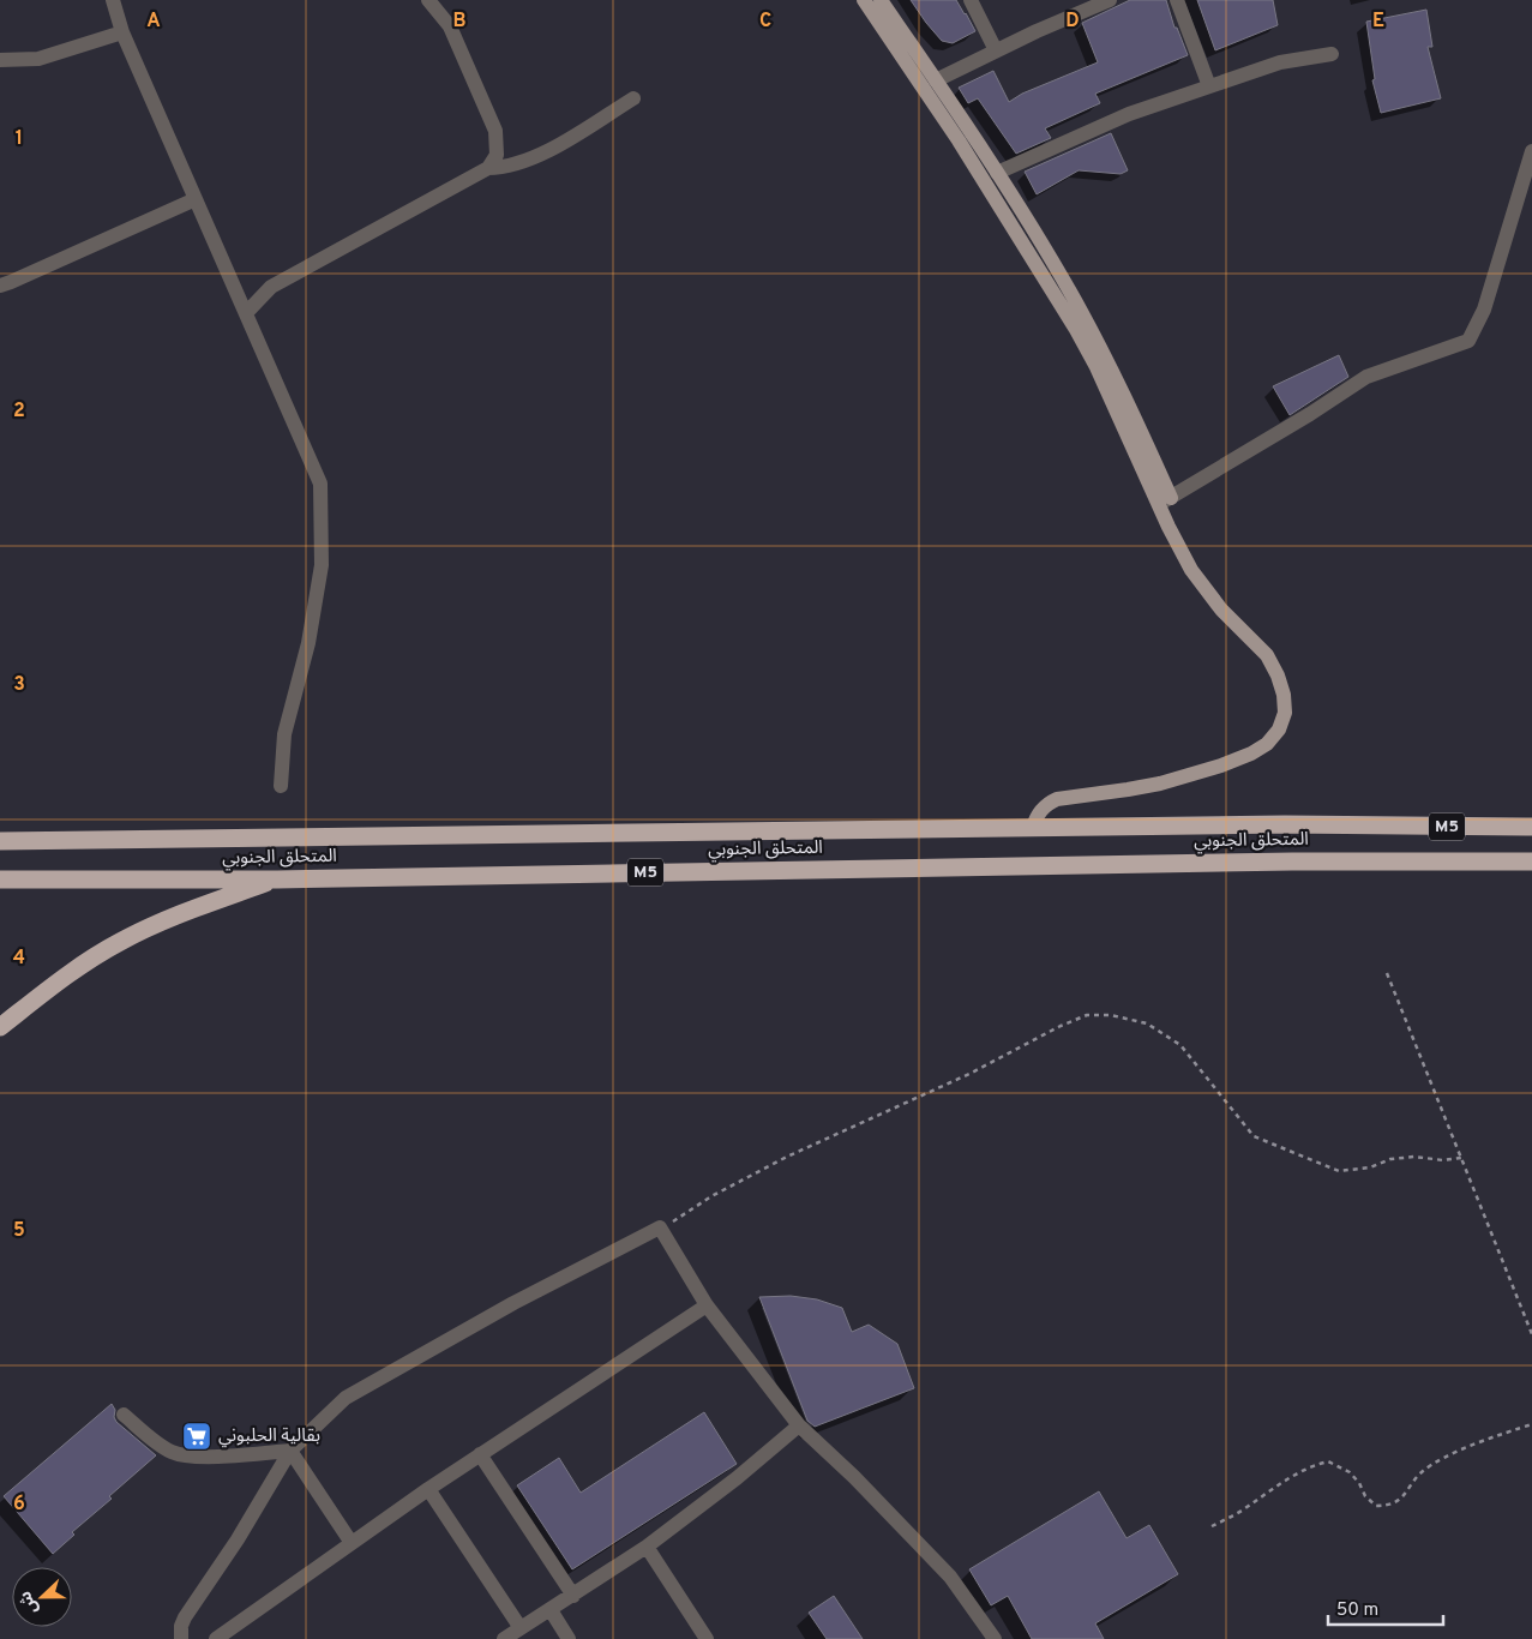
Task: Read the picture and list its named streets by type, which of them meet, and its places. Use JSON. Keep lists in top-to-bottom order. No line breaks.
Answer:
{"streets":{"highway":["M5","المتحلق الجنوبي"]},"places":{"supermarket":["بقالية الحلبوني"]},"scale_bar":"50 m","north":"left","grid":{"columns":["A","B","C","D","E"],"rows":["1","2","3","4","5","6"]}}
